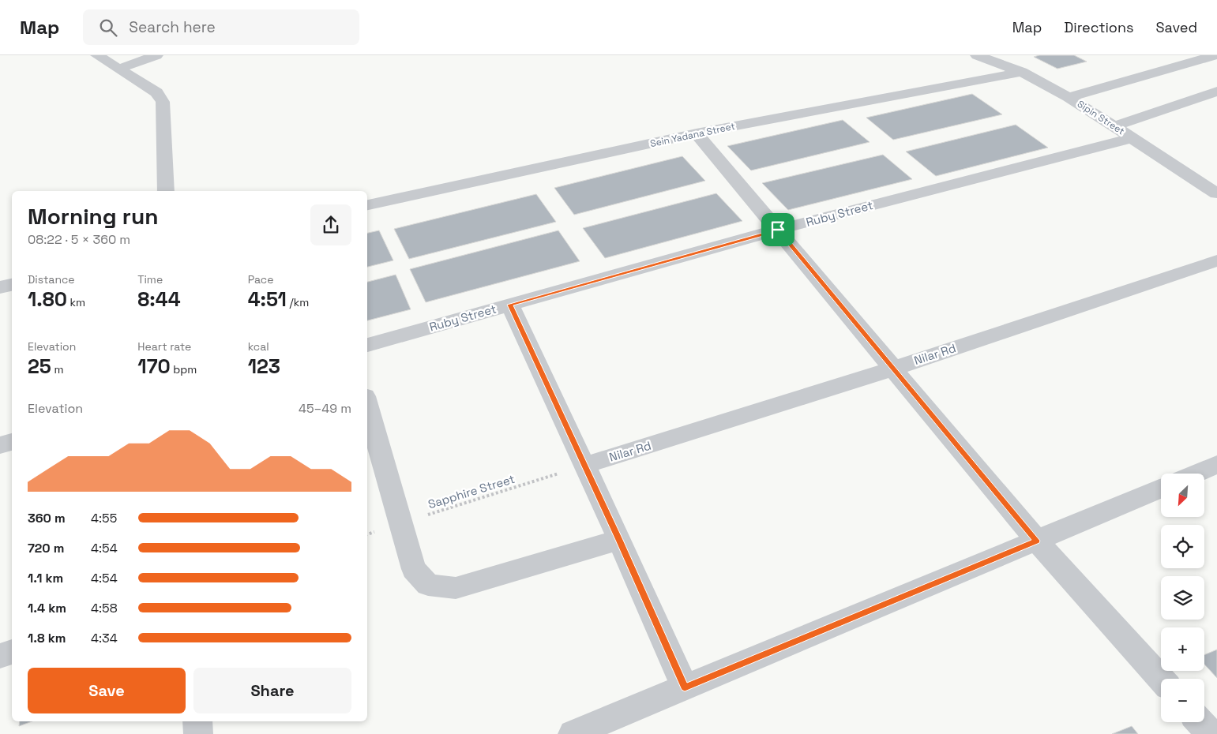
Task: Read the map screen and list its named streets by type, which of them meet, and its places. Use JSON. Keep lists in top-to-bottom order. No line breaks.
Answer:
{"streets":{"street":["Sipin Street","Sein Yadana Street","Ruby Street","Nilar Rd"],"path":["Sapphire Street"]},"crossings":[["Sipin Street","Sein Yadana Street"],["Sipin Street","Ruby Street"],["Nilar Rd","Sapphire Street"]],"north":"bottom left","page":{"header":"Map","search":"Search here","nav":["Map","Directions","Saved"],"heading":["Morning run","08:22 · 5 × 360 m"],"stats":[["Distance","1.80 km"],["Time","8:44"],["Pace","4:51 /km"],["Elevation","25 m"],["Heart rate","170 bpm"],["kcal","123"]],"chart":["Elevation","45–49 m"],"map_buttons":["+","−"],"list":[{"name":"360 m","note":"4:55"},{"name":"720 m","note":"4:54"},{"name":"1.1 km","note":"4:54"},{"name":"1.4 km","note":"4:58"},{"name":"1.8 km","note":"4:34"}],"buttons":["Save","Share"]}}
